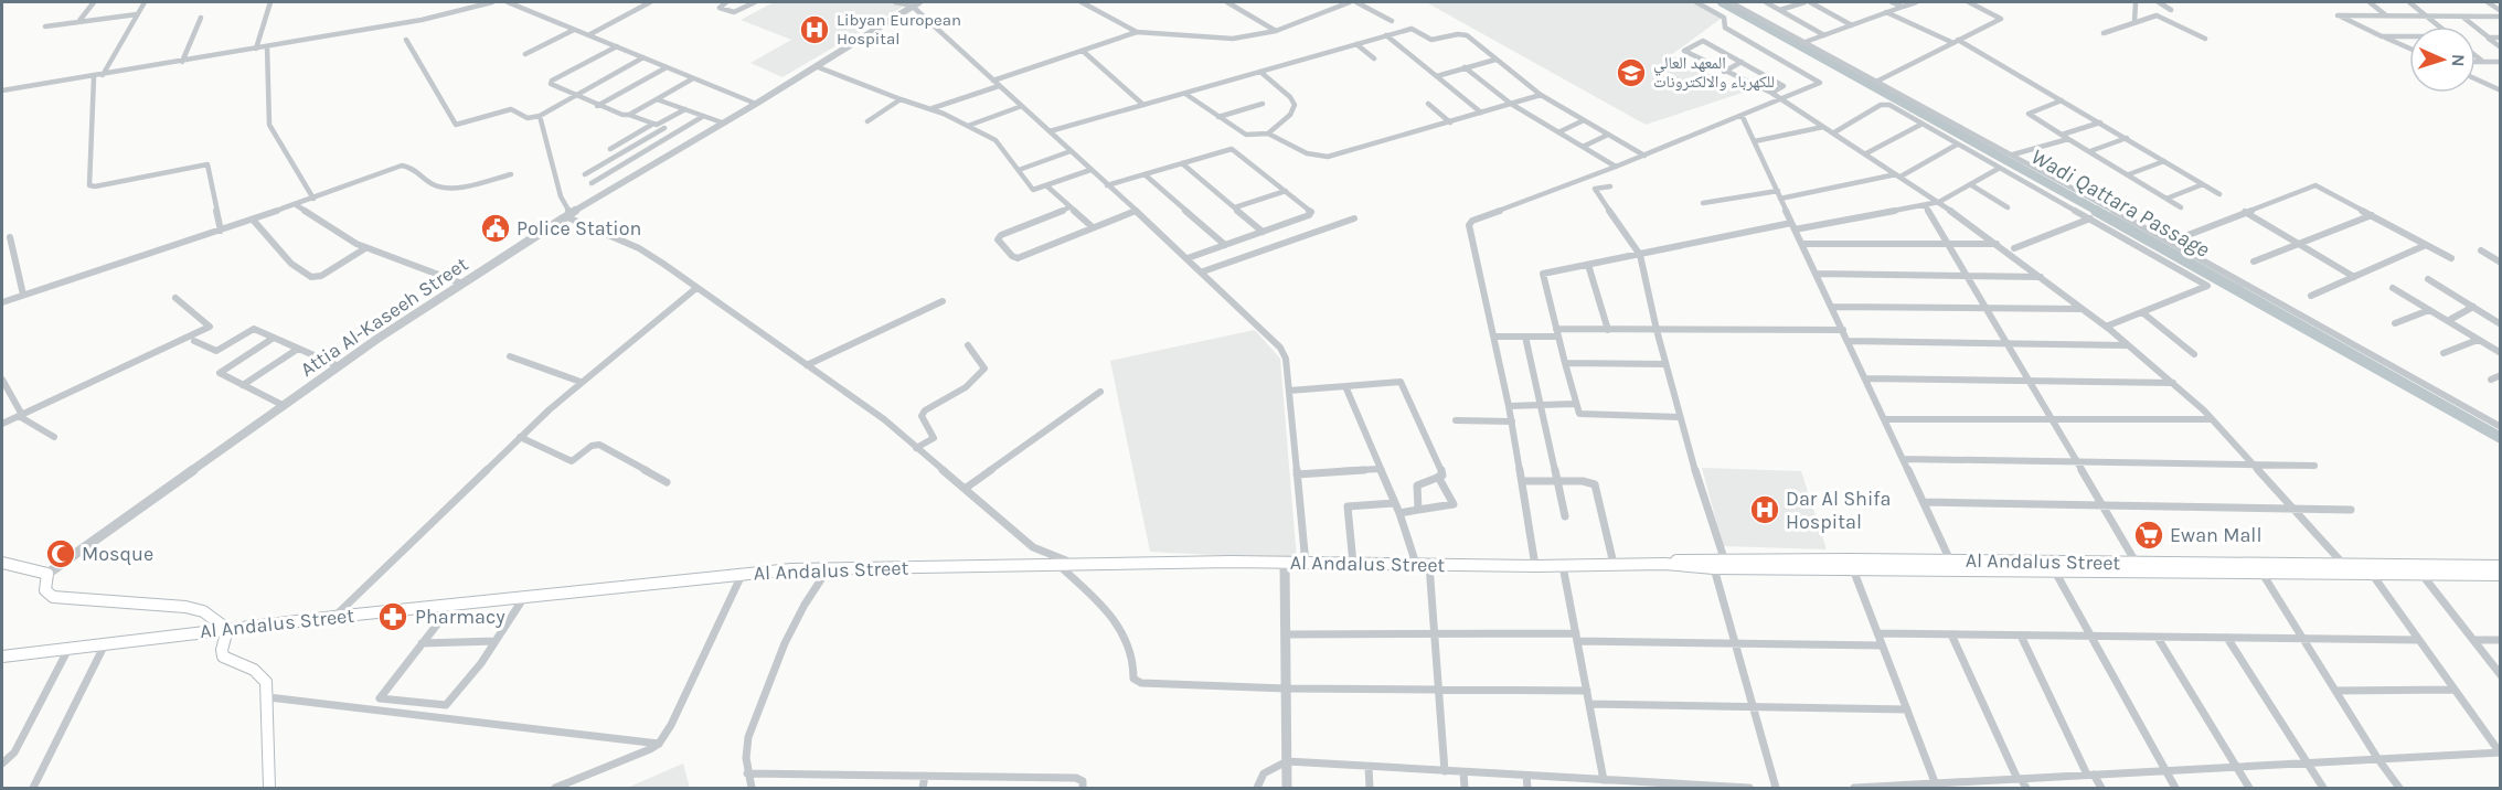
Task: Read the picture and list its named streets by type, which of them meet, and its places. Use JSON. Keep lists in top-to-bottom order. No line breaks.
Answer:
{"streets":{"main road":["Al Andalus Street"],"street":["Attia Al-Kaseeh Street"]},"water":["Wadi Qattara Passage"],"places":{"hospital":["Libyan European Hospital","Dar Al Shifa Hospital"],"school or university":["المعهد العالي للكهرباء والالكترونات"],"public building":["Police Station"],"supermarket":["Ewan Mall"],"mosque":["Mosque"],"pharmacy":["Pharmacy"]},"north":"right"}
